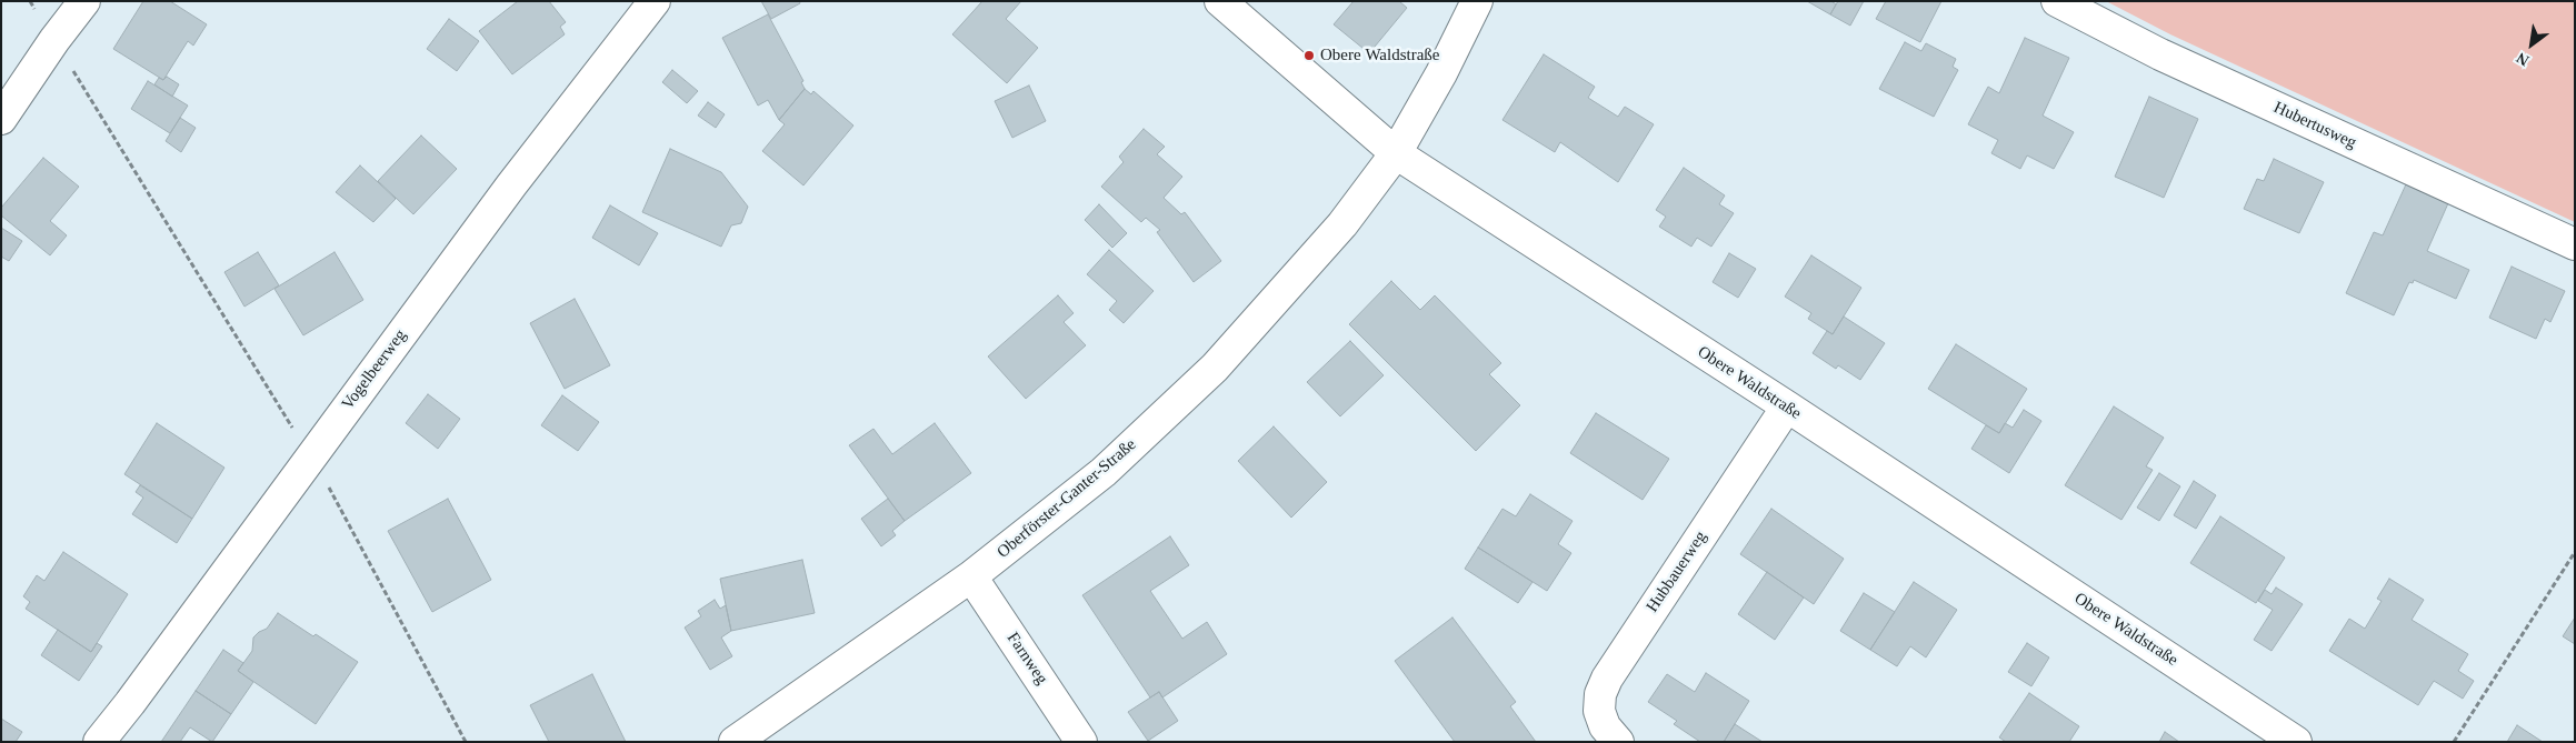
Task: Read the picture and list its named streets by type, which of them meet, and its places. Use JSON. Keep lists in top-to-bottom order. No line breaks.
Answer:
{"streets":{"street":["Hubertusweg","Vogelbeerweg","Obere Waldstraße","Oberförster-Ganter-Straße","Hubbauerweg","Farnweg"]},"crossings":[["Obere Waldstraße","Oberförster-Ganter-Straße"],["Obere Waldstraße","Hubbauerweg"],["Oberförster-Ganter-Straße","Farnweg"]],"places":["Obere Waldstraße"],"north":"bottom left"}
